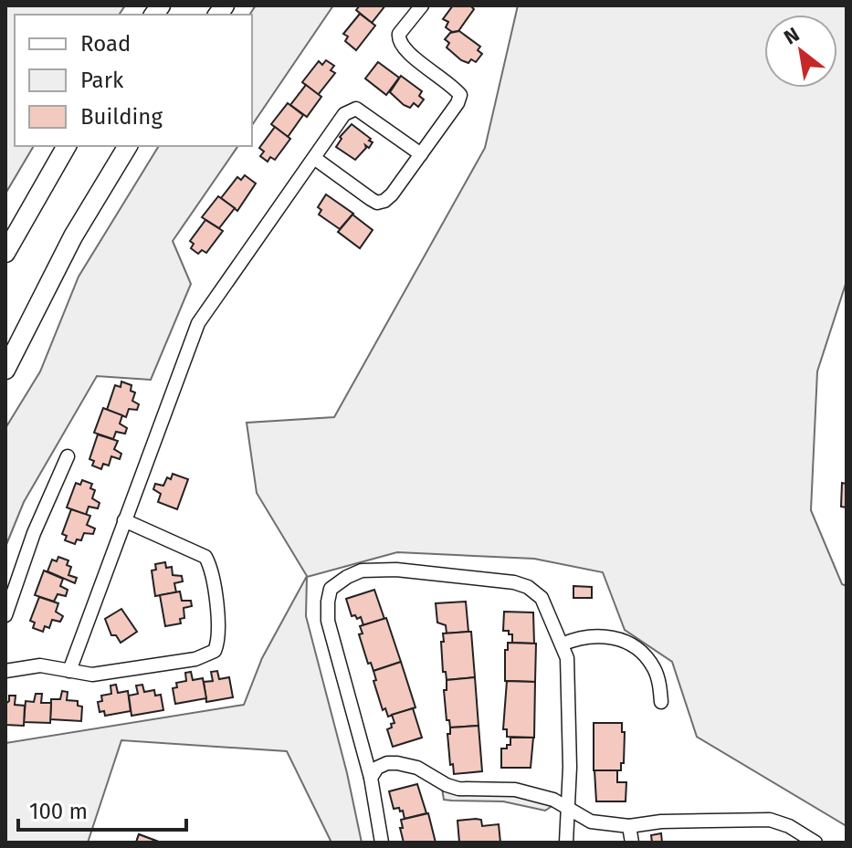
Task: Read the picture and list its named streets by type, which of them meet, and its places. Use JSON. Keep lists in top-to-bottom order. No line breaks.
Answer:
{"legend":["Road","Park","Building"],"scale_bar":"100 m","north":"top left"}
